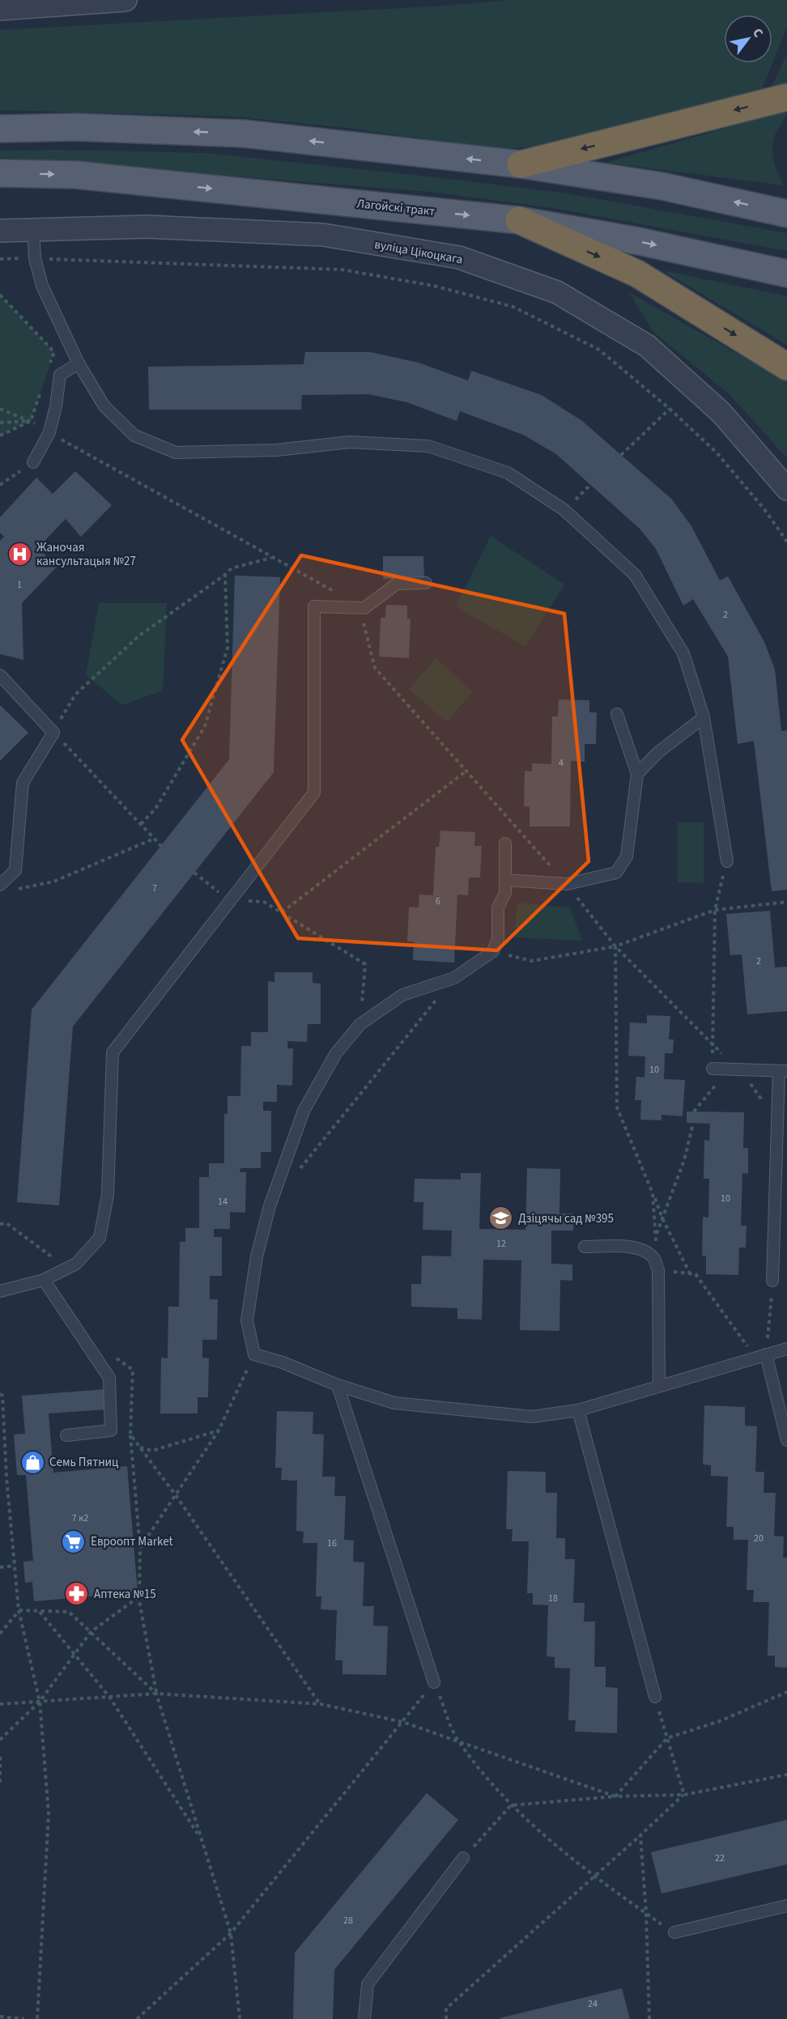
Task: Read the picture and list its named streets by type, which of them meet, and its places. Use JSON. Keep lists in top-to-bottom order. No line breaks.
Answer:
{"streets":{"main road":["Лагойскі тракт"],"street":["вуліца Цікоцкага"]},"places":{"hospital":["Жаночая кансультацыя №27"],"school or university":["Дзіцячы сад №395"],"shop":["Семь Пятниц"],"supermarket":["Евроопт Market"],"pharmacy":["Аптека №15"]},"house_numbers":["1","2","4","7","6","2","10","10","14","12","7 к2","20","16","18","22","28","24"],"north":"top right"}
